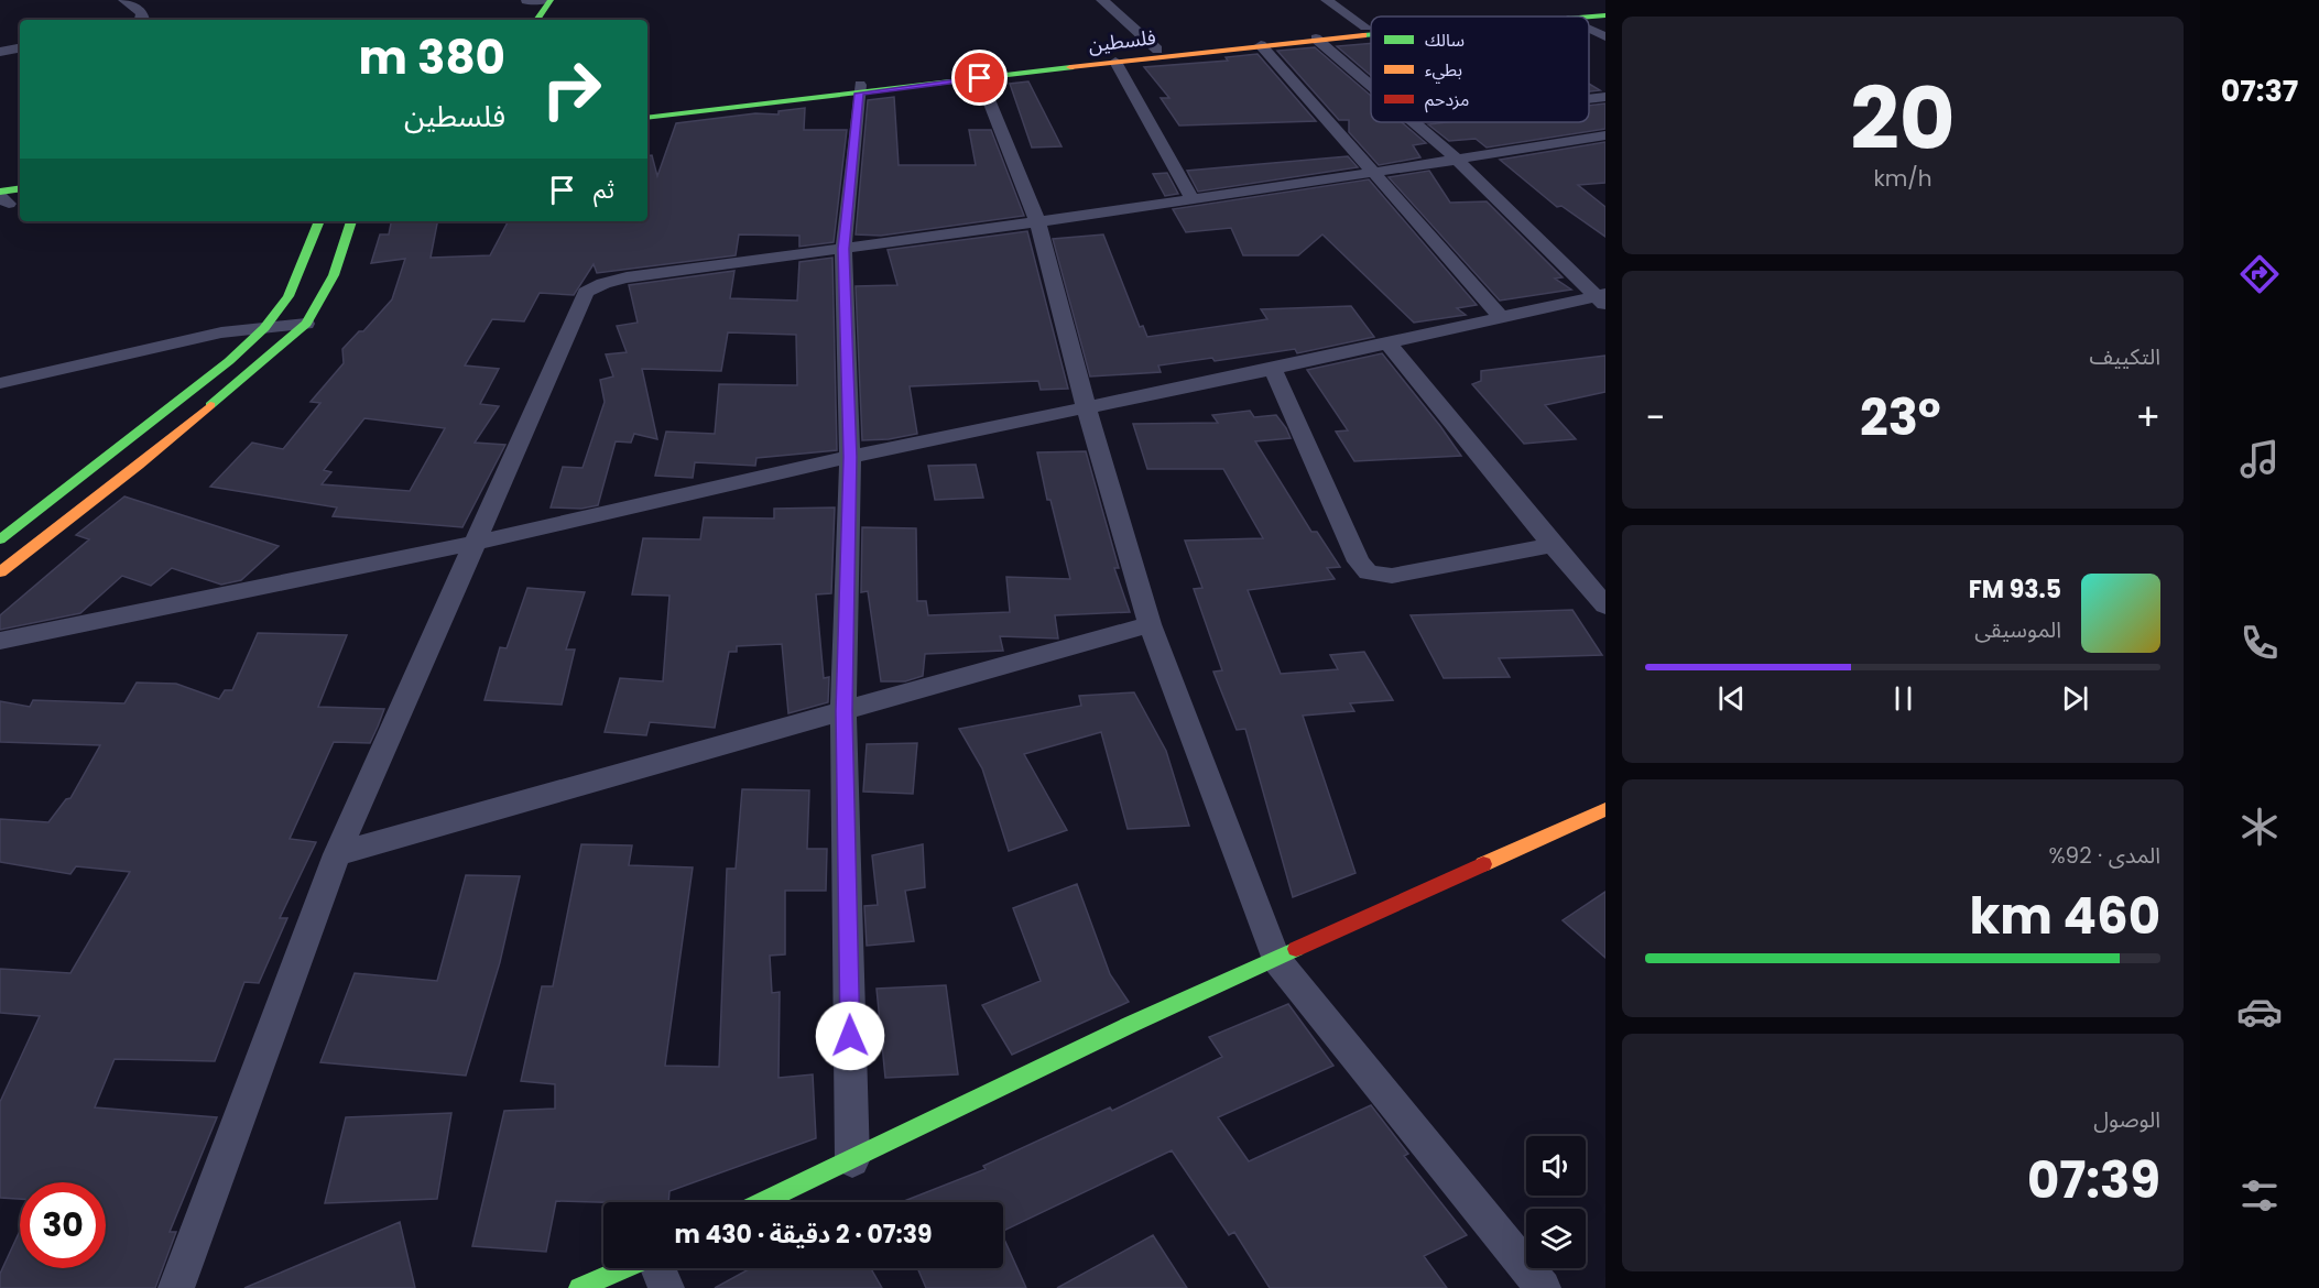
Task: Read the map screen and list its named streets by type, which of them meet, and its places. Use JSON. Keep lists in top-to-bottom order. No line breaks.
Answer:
{"streets":{"main road":["فلسطين"]},"legend":["سالك","بطيء","مزدحم"],"page":{"tabs":"07:37","tile":[["20","km/h"],"التكييف",["المدى · 92%","460 km"],["الوصول","07:39"]],"turn":["380 m","فلسطين"],"then":"ثم","heat":["−","23°","+"],"song":["93.5 FM","الموسيقى"],"limit":"30","trip":"07:39 · 2 دقيقة · 430 m"}}
